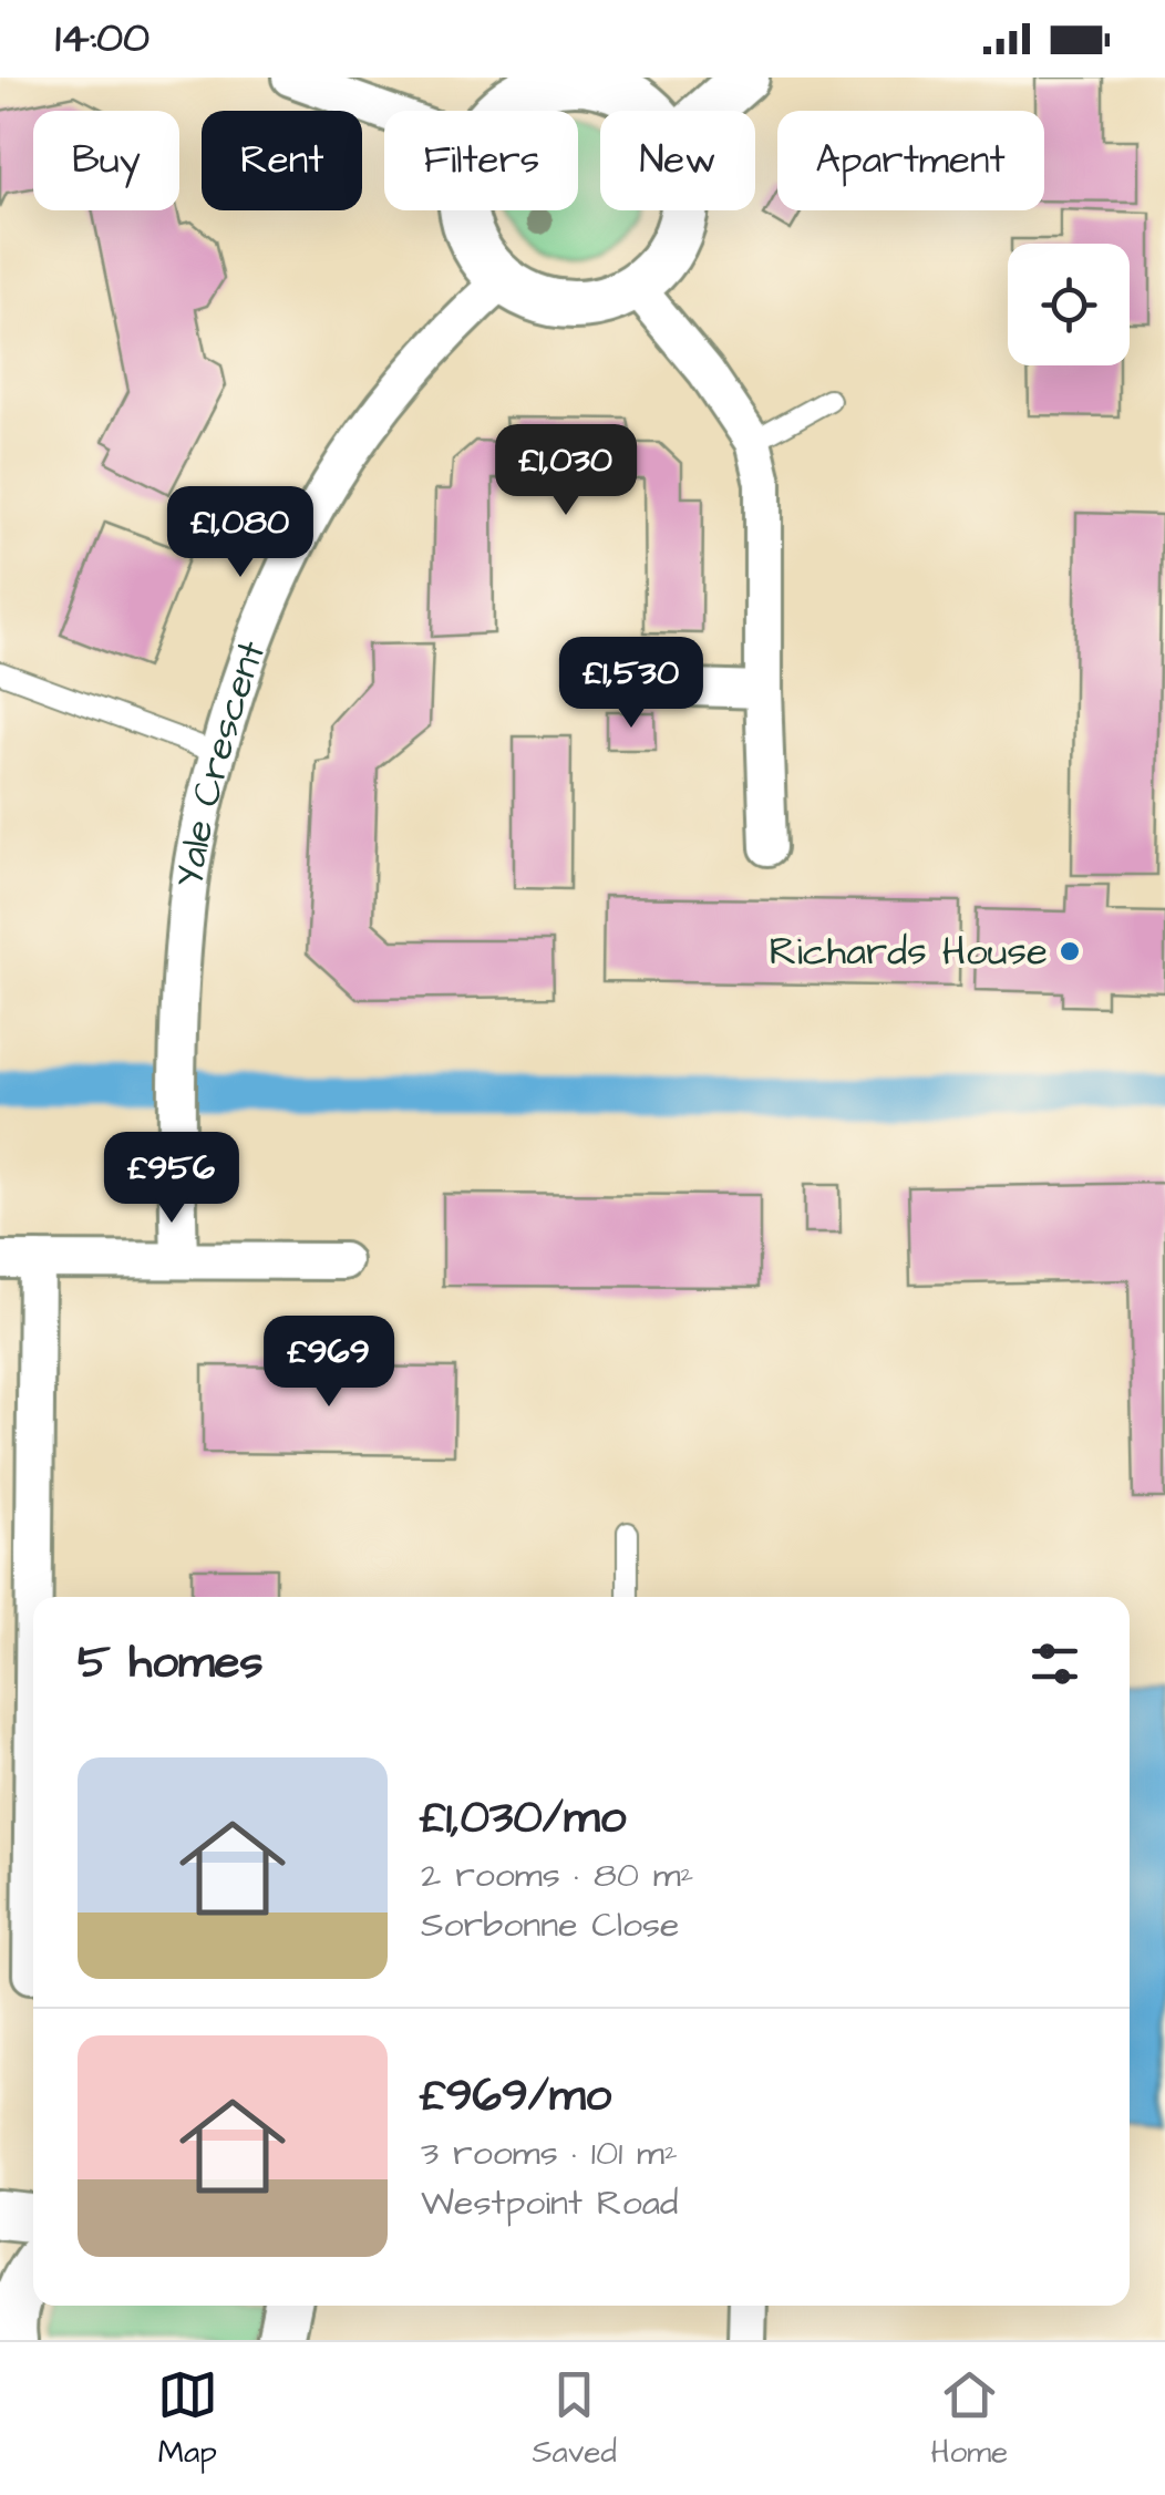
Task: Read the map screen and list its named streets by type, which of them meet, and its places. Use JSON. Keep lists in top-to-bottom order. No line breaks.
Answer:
{"streets":{"street":["Yale Crescent"]},"places":["Richards House"],"page":{"status":"14:00","chip":["Buy","Rent","Filters","New","Apartment"],"price":["£1,030","£1,080","£1,530","£956","£969"],"heading":"5 homes","list":[{"name":"£1,030/mo","note":"2 rooms · 80 m² · Sorbonne Close"},{"name":"£969/mo","note":"3 rooms · 101 m² · Westpoint Road"}],"tabs":["Map","Saved","Home"]}}
